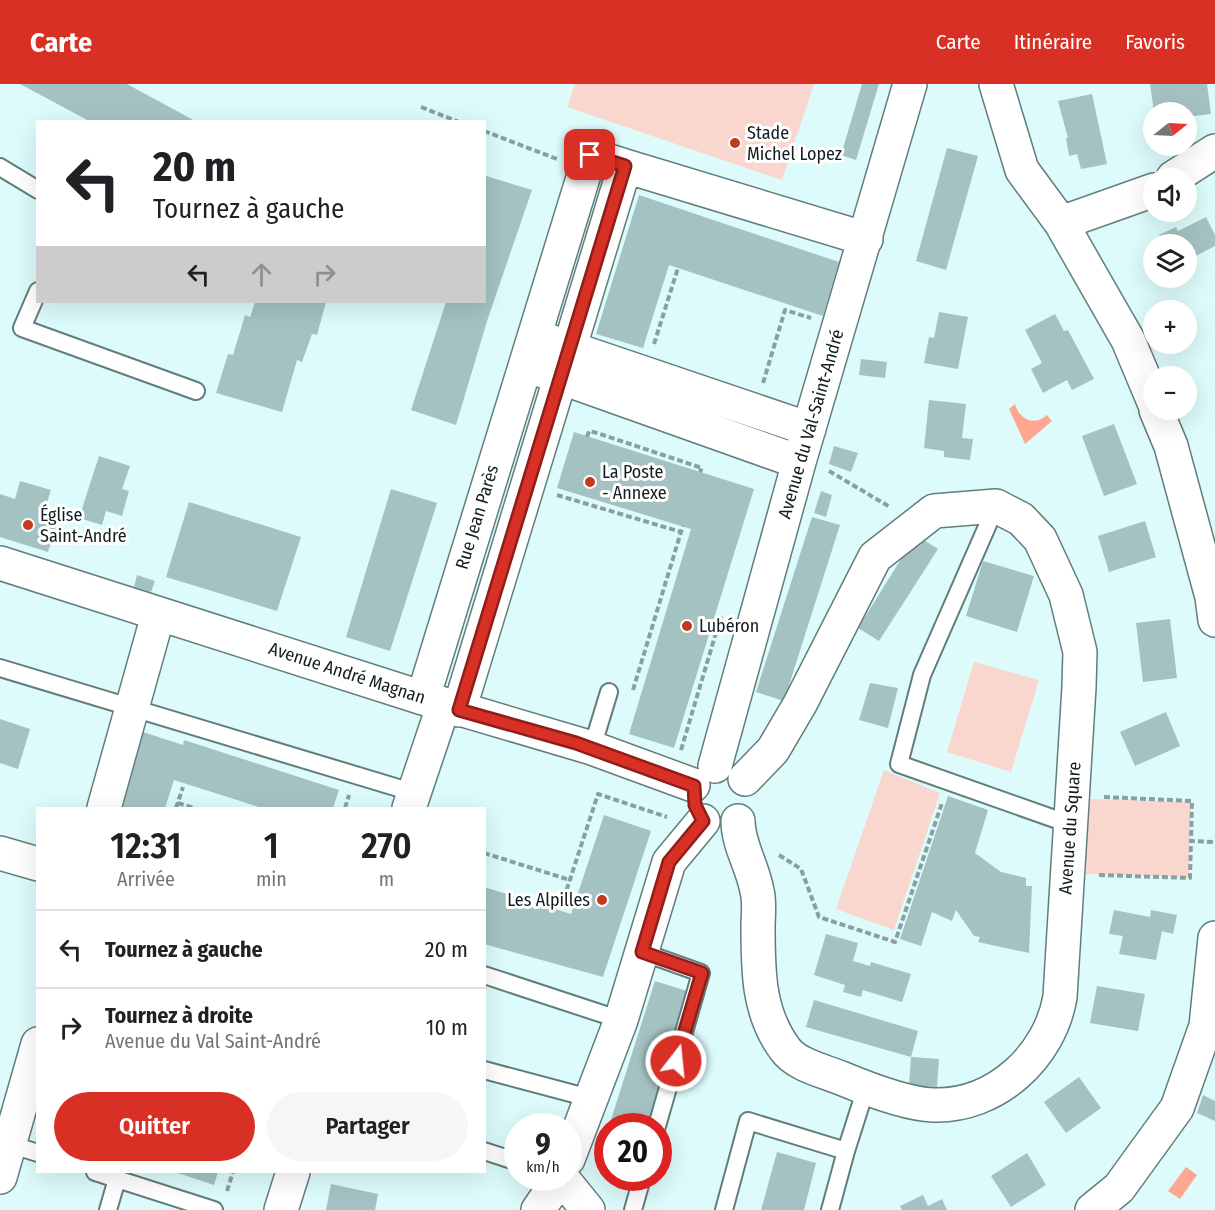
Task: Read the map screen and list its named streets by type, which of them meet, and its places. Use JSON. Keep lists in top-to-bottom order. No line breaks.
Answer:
{"streets":{"street":["Avenue du Val-Saint-André","Rue Jean Parès","Avenue André Magnan","Avenue du Square"]},"crossings":[["Avenue du Val-Saint-André","Rue Jean Parès"],["Avenue du Val-Saint-André","Avenue André Magnan"],["Avenue du Val-Saint-André","Avenue du Square"],["Rue Jean Parès","Avenue André Magnan"],["Avenue André Magnan","Avenue du Square"]],"places":["Stade Michel Lopez","La Poste - Annexe","Église Saint-André","Lubéron","Les Alpilles"],"north":"right","page":{"header":"Carte","nav":["Carte","Itinéraire","Favoris"],"map_buttons":["+","−"],"turn":["20 m","Tournez à gauche"],"eta":["12:31","Arrivée","1","min","270","m"],"list":[{"name":"Tournez à gauche","value":"20 m"},{"name":"Tournez à droite","note":"Avenue du Val Saint-André","value":"10 m"}],"buttons":["Quitter","Partager"],"speed":"9 km/h","limit":"20"}}
